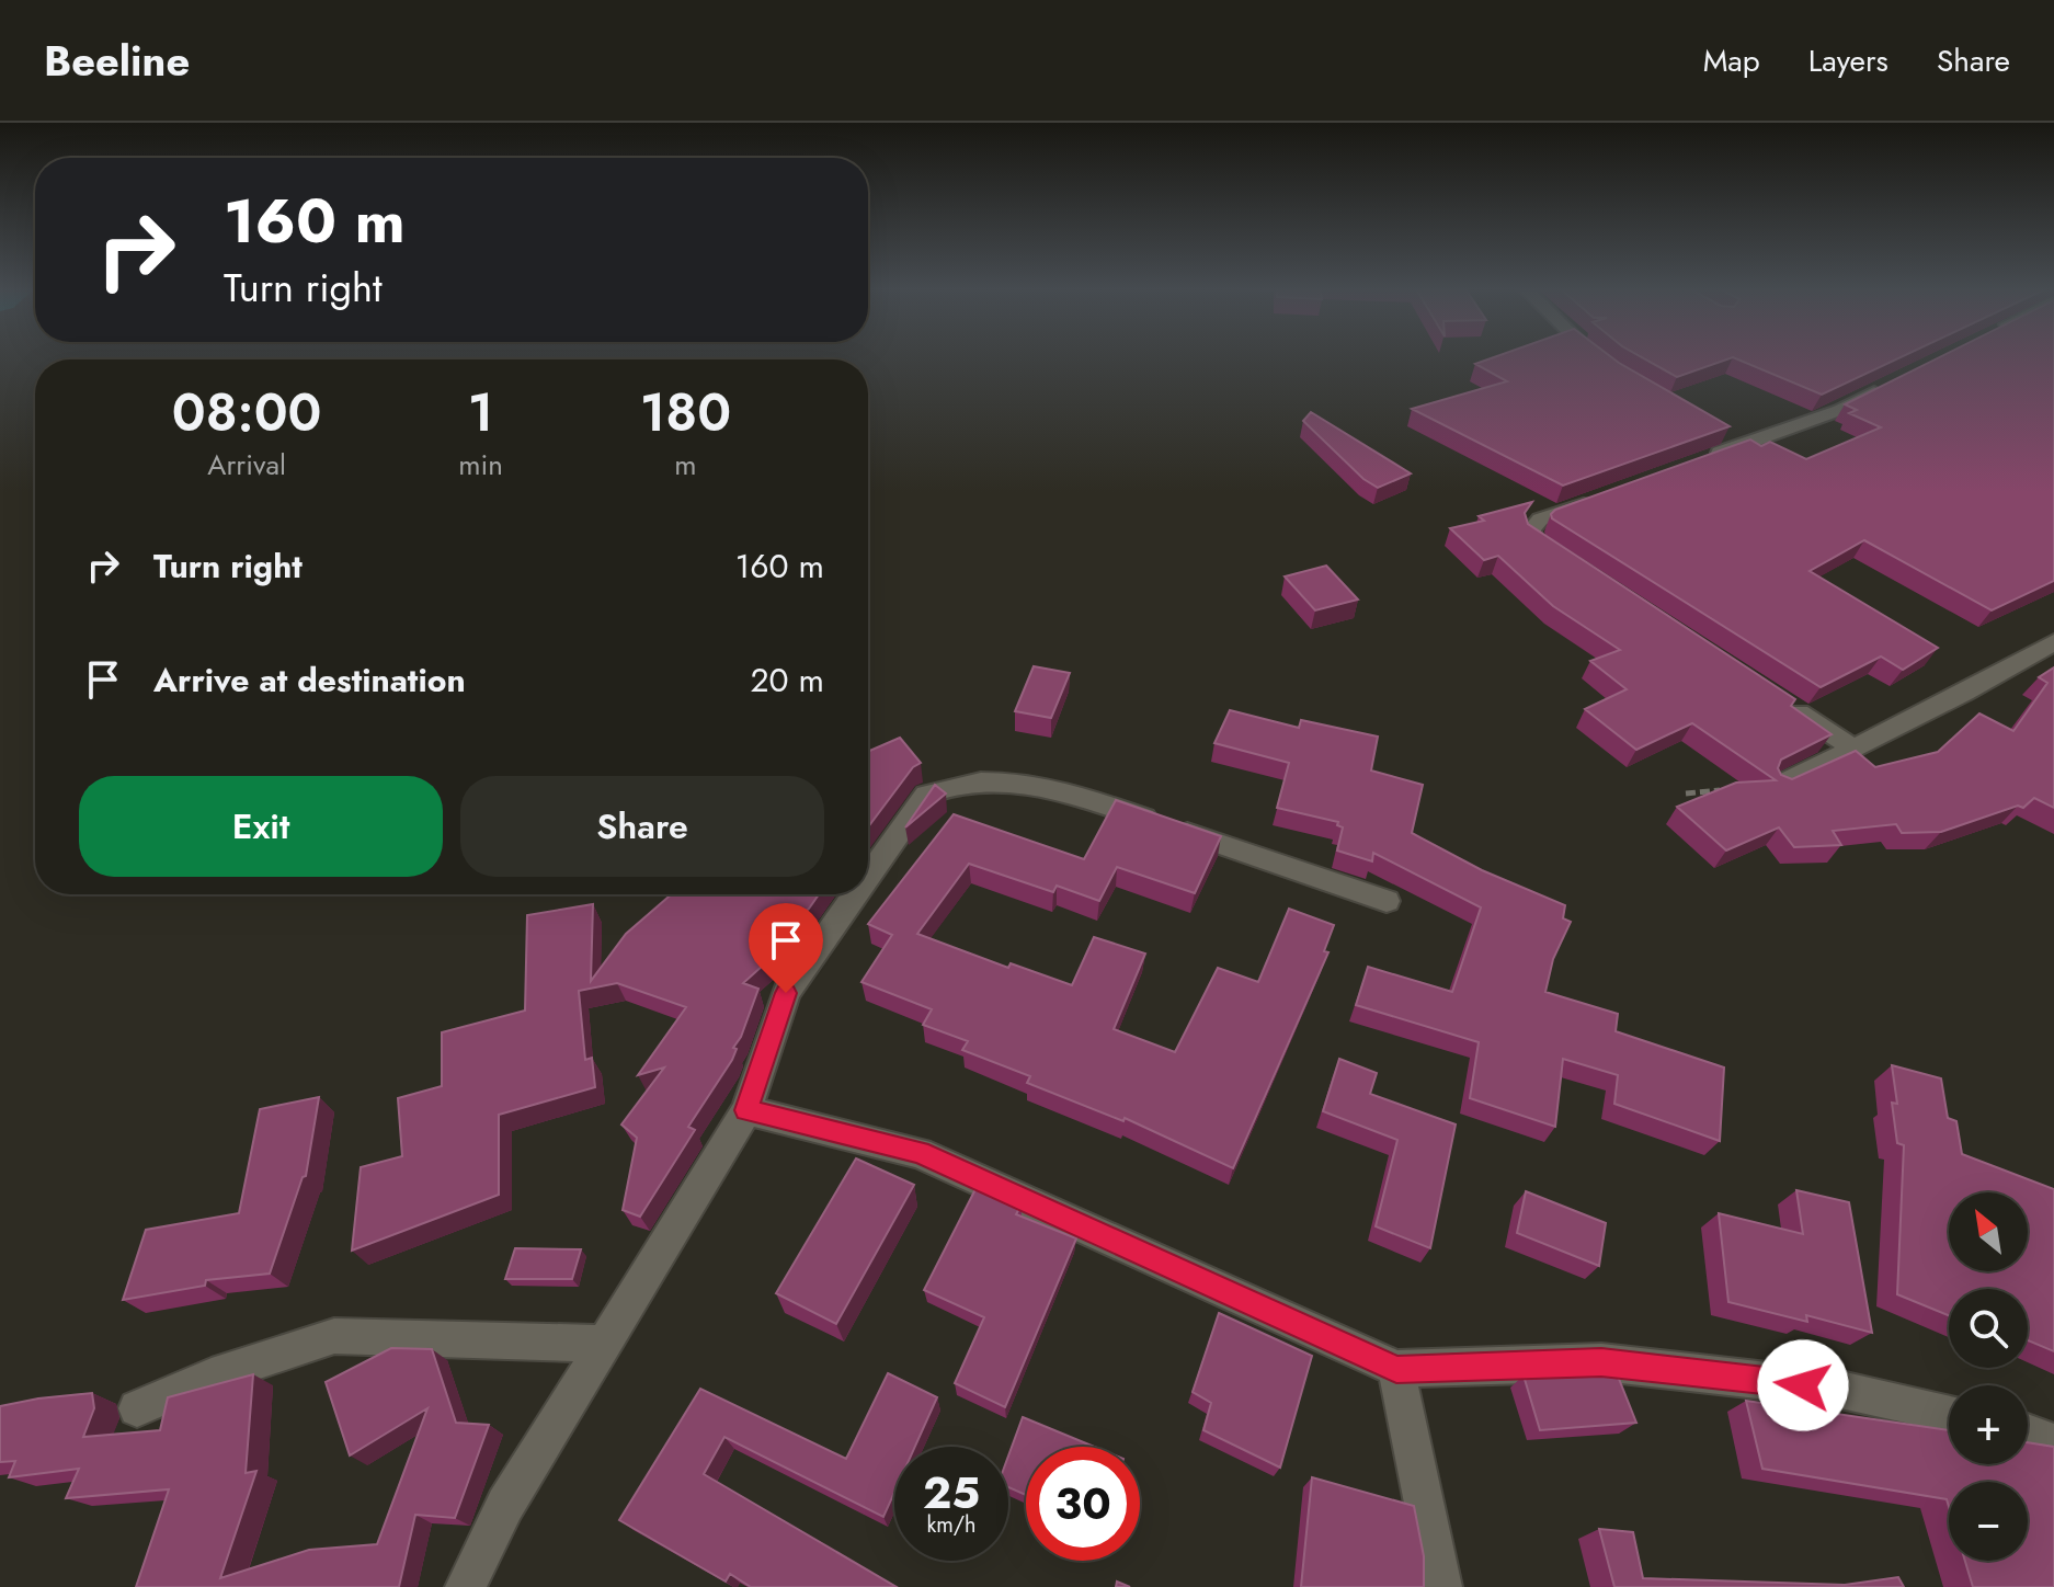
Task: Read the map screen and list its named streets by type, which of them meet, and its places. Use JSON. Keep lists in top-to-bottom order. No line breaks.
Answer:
{"north":"top left","page":{"header":"Beeline","nav":["Map","Layers","Share"],"turn":["160 m","Turn right"],"eta":["08:00","Arrival","1","min","180","m"],"list":[{"name":"Turn right","value":"160 m"},{"name":"Arrive at destination","value":"20 m"}],"buttons":["Exit","Share"],"map_buttons":["+","−"],"speed":"25 km/h","limit":"30"}}
